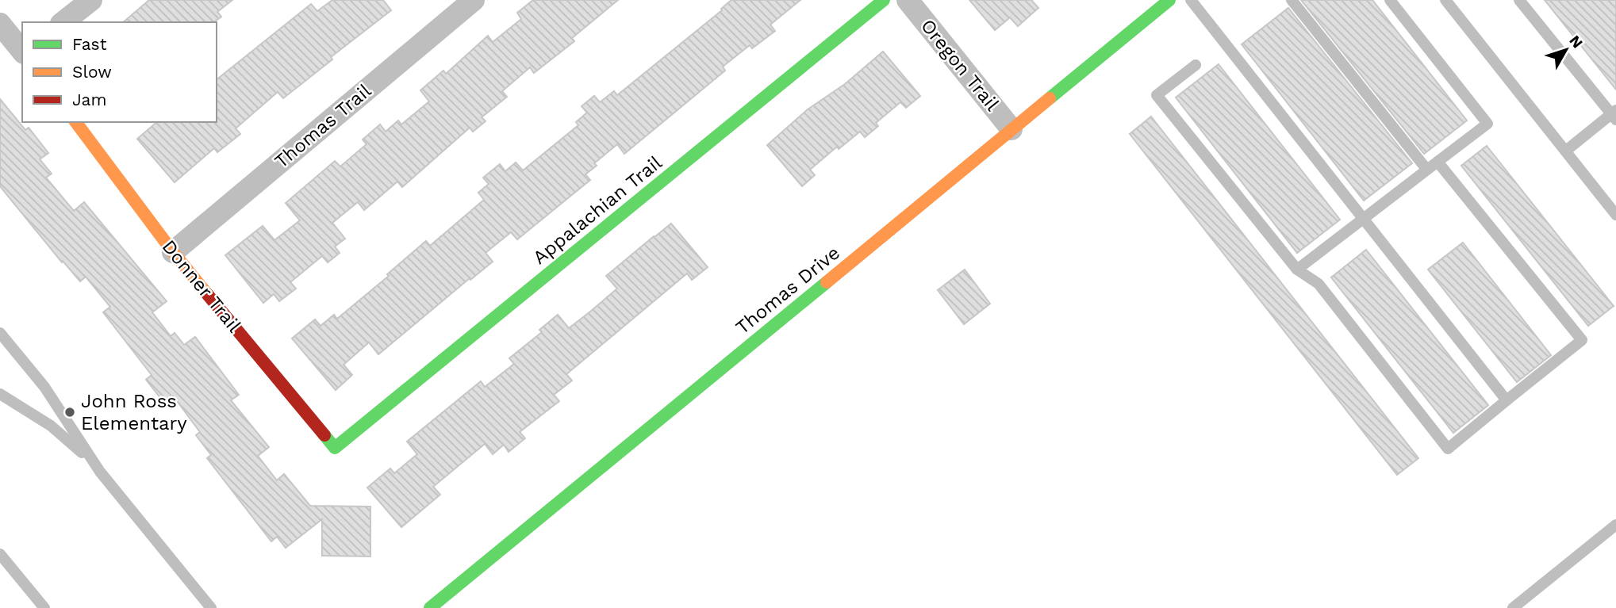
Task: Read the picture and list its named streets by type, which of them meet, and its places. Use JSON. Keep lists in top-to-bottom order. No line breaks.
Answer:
{"streets":{"street":["Oregon Trail","Thomas Trail","Appalachian Trail","Donner Trail","Thomas Drive"]},"crossings":[["Oregon Trail","Thomas Drive"],["Thomas Trail","Donner Trail"],["Appalachian Trail","Donner Trail"]],"places":["John Ross Elementary"],"legend":["Fast","Slow","Jam"],"north":"top right"}
